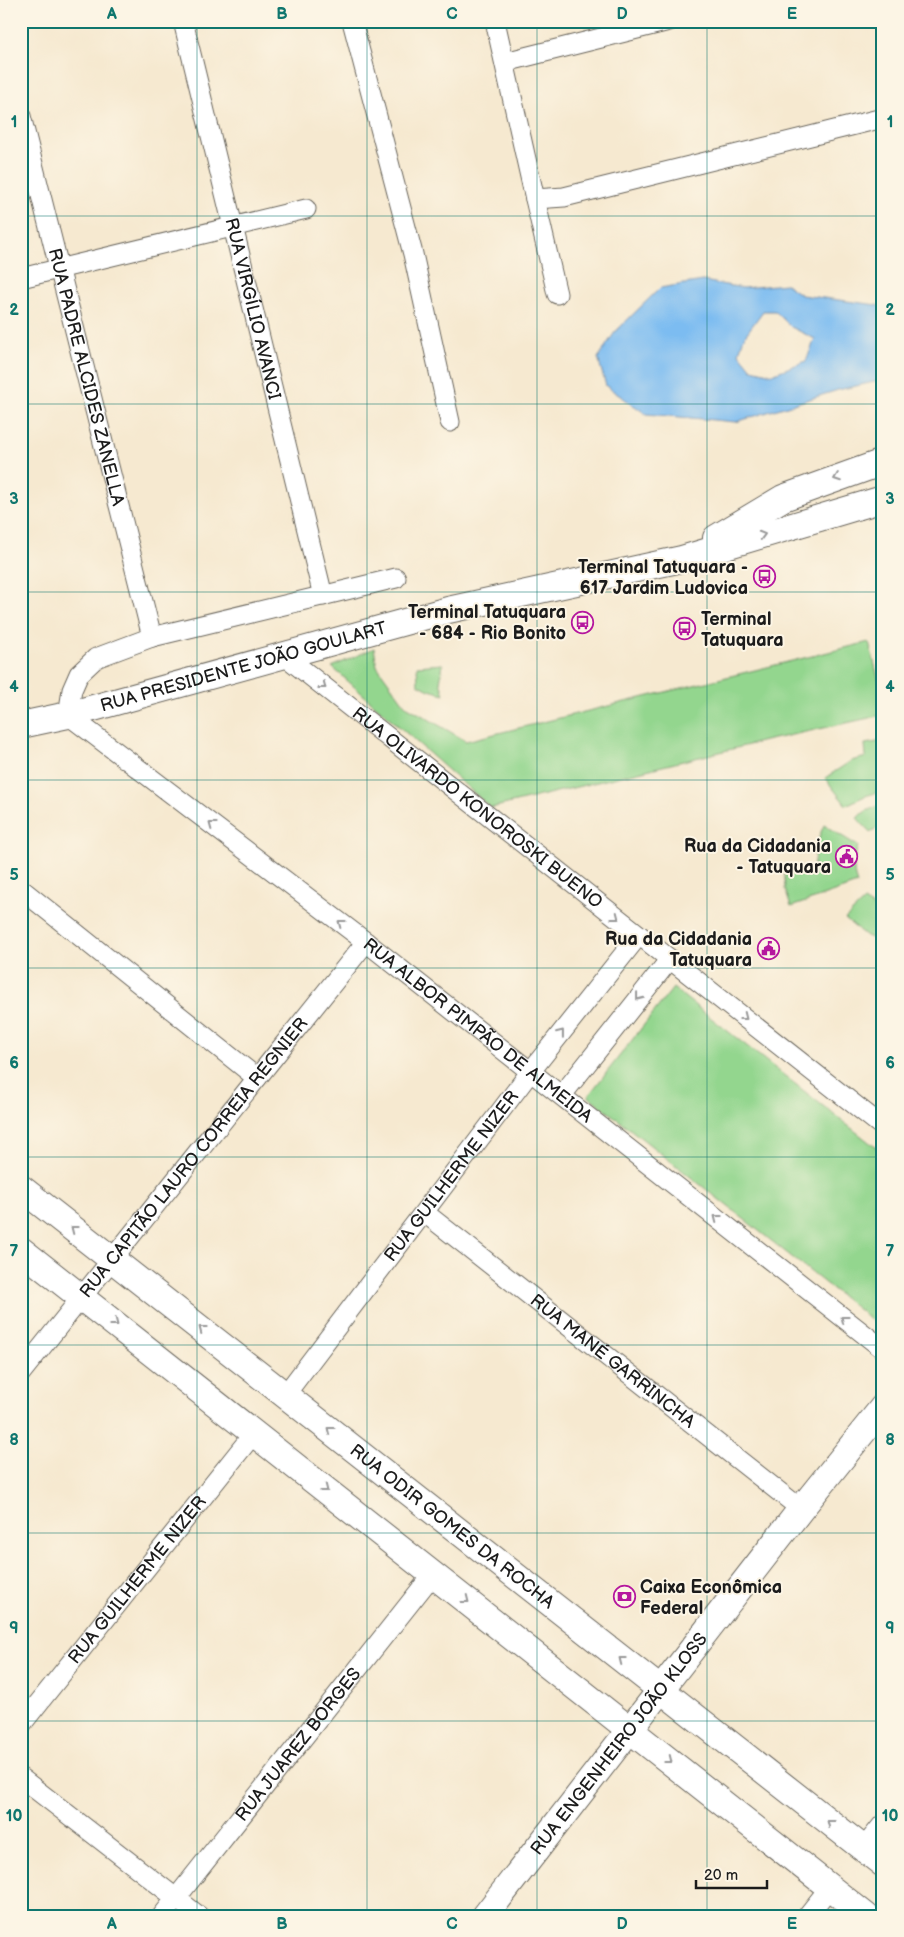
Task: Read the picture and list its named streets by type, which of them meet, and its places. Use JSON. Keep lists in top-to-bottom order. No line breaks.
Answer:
{"streets":{"street":["RUA VIRGÍLIO AVANCI","RUA PADRE ALCIDES ZANELLA","RUA PRESIDENTE JOÃO GOULART","RUA OLIVARDO KONOROSKI BUENO","RUA ALBOR PIMPÃO DE ALMEIDA","RUA CAPITÃO LAURO CORREIA REGNIER","RUA GUILHERME NIZER","RUA MANÉ GARRINCHA","RUA ODIR GOMES DA ROCHA","RUA ENGENHEIRO JOÃO KLOSS","RUA JUAREZ BORGES"]},"crossings":[["RUA VIRGÍLIO AVANCI","RUA PRESIDENTE JOÃO GOULART"],["RUA PADRE ALCIDES ZANELLA","RUA PRESIDENTE JOÃO GOULART"],["RUA PRESIDENTE JOÃO GOULART","RUA OLIVARDO KONOROSKI BUENO"],["RUA PRESIDENTE JOÃO GOULART","RUA ALBOR PIMPÃO DE ALMEIDA"],["RUA OLIVARDO KONOROSKI BUENO","RUA GUILHERME NIZER"],["RUA ALBOR PIMPÃO DE ALMEIDA","RUA CAPITÃO LAURO CORREIA REGNIER"],["RUA ALBOR PIMPÃO DE ALMEIDA","RUA GUILHERME NIZER"],["RUA CAPITÃO LAURO CORREIA REGNIER","RUA ODIR GOMES DA ROCHA"],["RUA GUILHERME NIZER","RUA MANÉ GARRINCHA"],["RUA GUILHERME NIZER","RUA ODIR GOMES DA ROCHA"],["RUA MANÉ GARRINCHA","RUA ENGENHEIRO JOÃO KLOSS"],["RUA ODIR GOMES DA ROCHA","RUA ENGENHEIRO JOÃO KLOSS"]],"one_way":["RUA OLIVARDO KONOROSKI BUENO","RUA ALBOR PIMPÃO DE ALMEIDA"],"places":{"bus stop":["Terminal Tatuquara - 617 Jardim Ludovica","Terminal Tatuquara - 684 - Rio Bonito","Terminal Tatuquara"],"public building":["Rua da Cidadania - Tatuquara","Rua da Cidadania Tatuquara"],"bank":["Caixa Econômica Federal"]},"scale_bar":"20 m","grid":{"columns":["A","B","C","D","E"],"rows":["1","2","3","4","5","6","7","8","9","10"]}}
